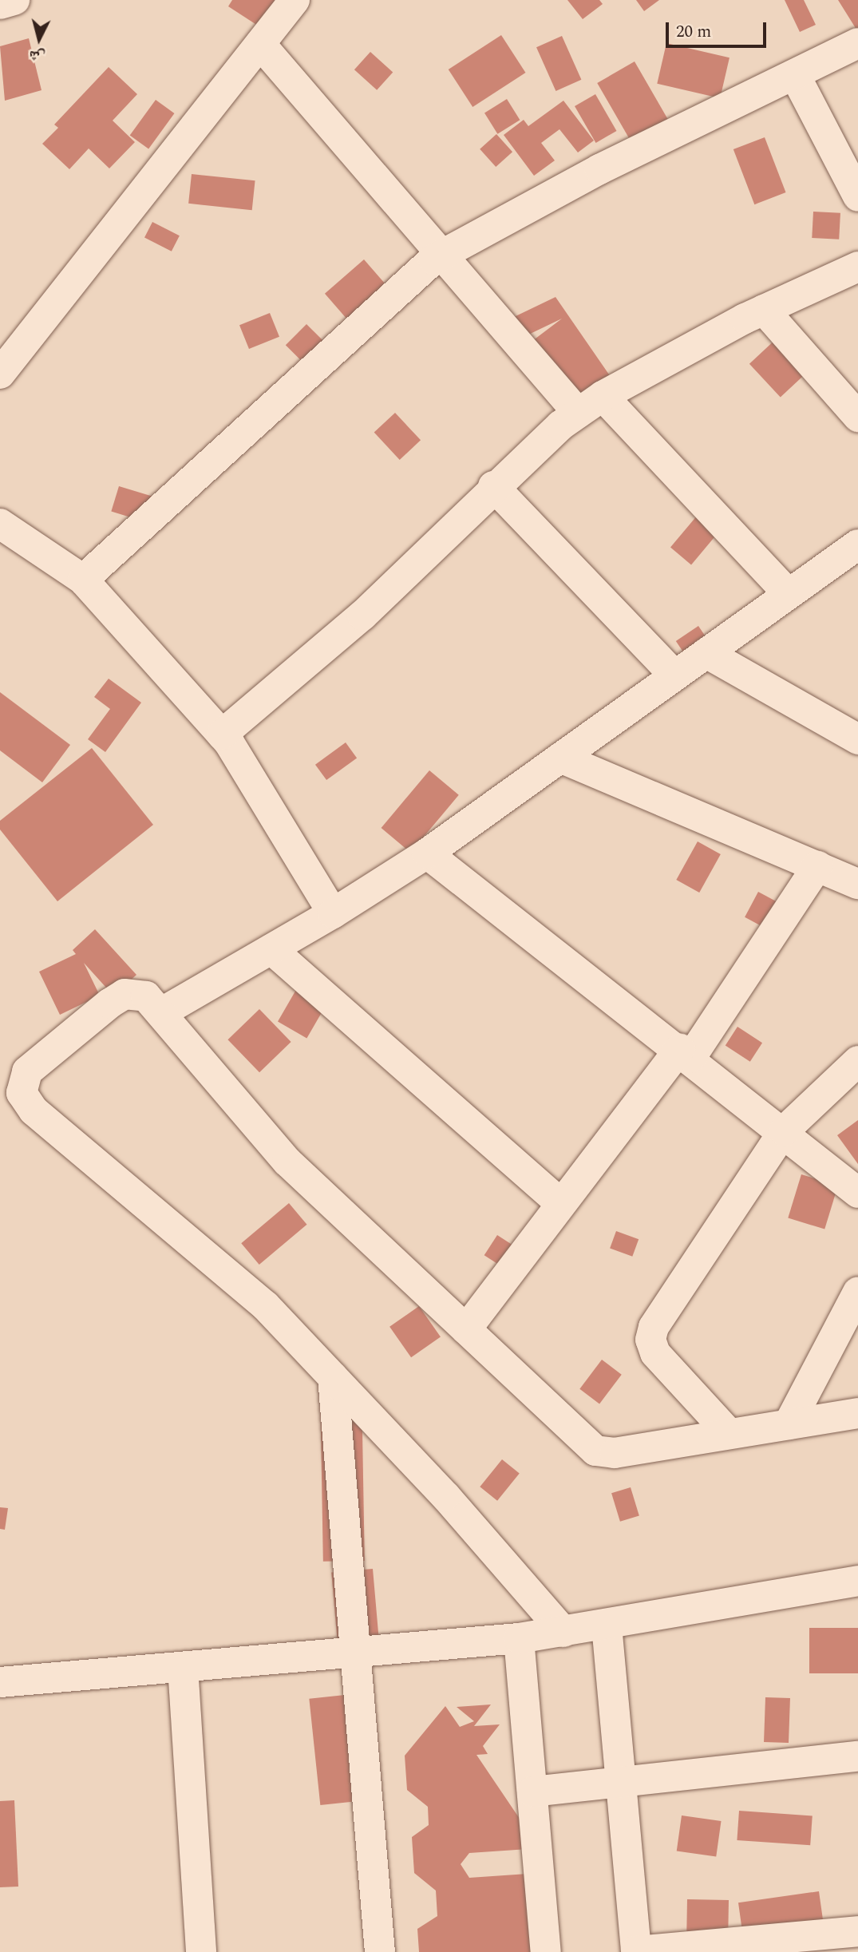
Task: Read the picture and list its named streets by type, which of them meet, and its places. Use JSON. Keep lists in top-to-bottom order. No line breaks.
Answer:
{"scale_bar":"20 m","north":"bottom"}
